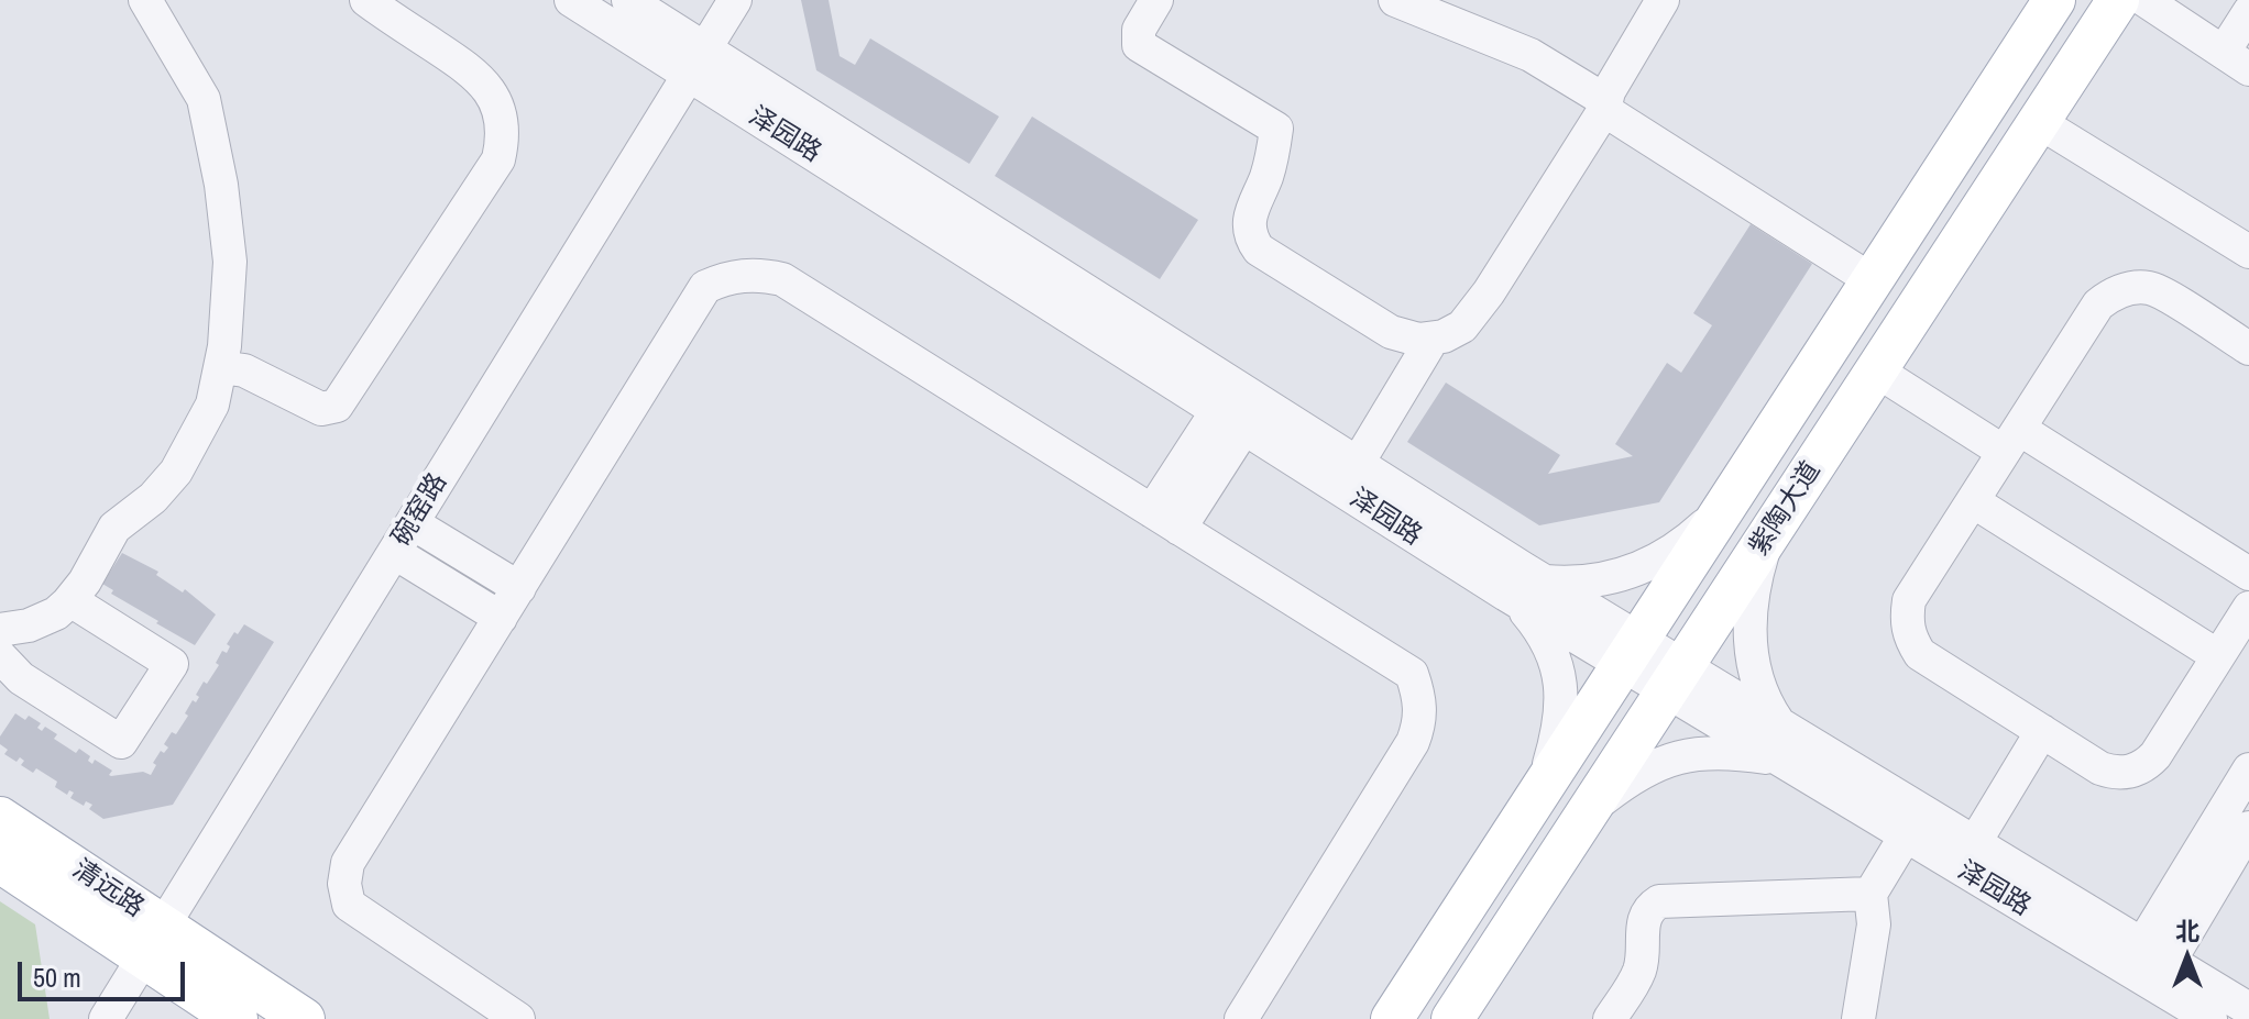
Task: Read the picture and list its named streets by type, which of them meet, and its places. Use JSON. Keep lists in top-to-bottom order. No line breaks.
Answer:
{"streets":{"main road":["紫陶大道","清远路"],"street":["泽园路","碗窑路"]},"crossings":[["泽园路","紫陶大道"],["泽园路","碗窑路"],["碗窑路","清远路"]],"scale_bar":"50 m","north":"top"}
